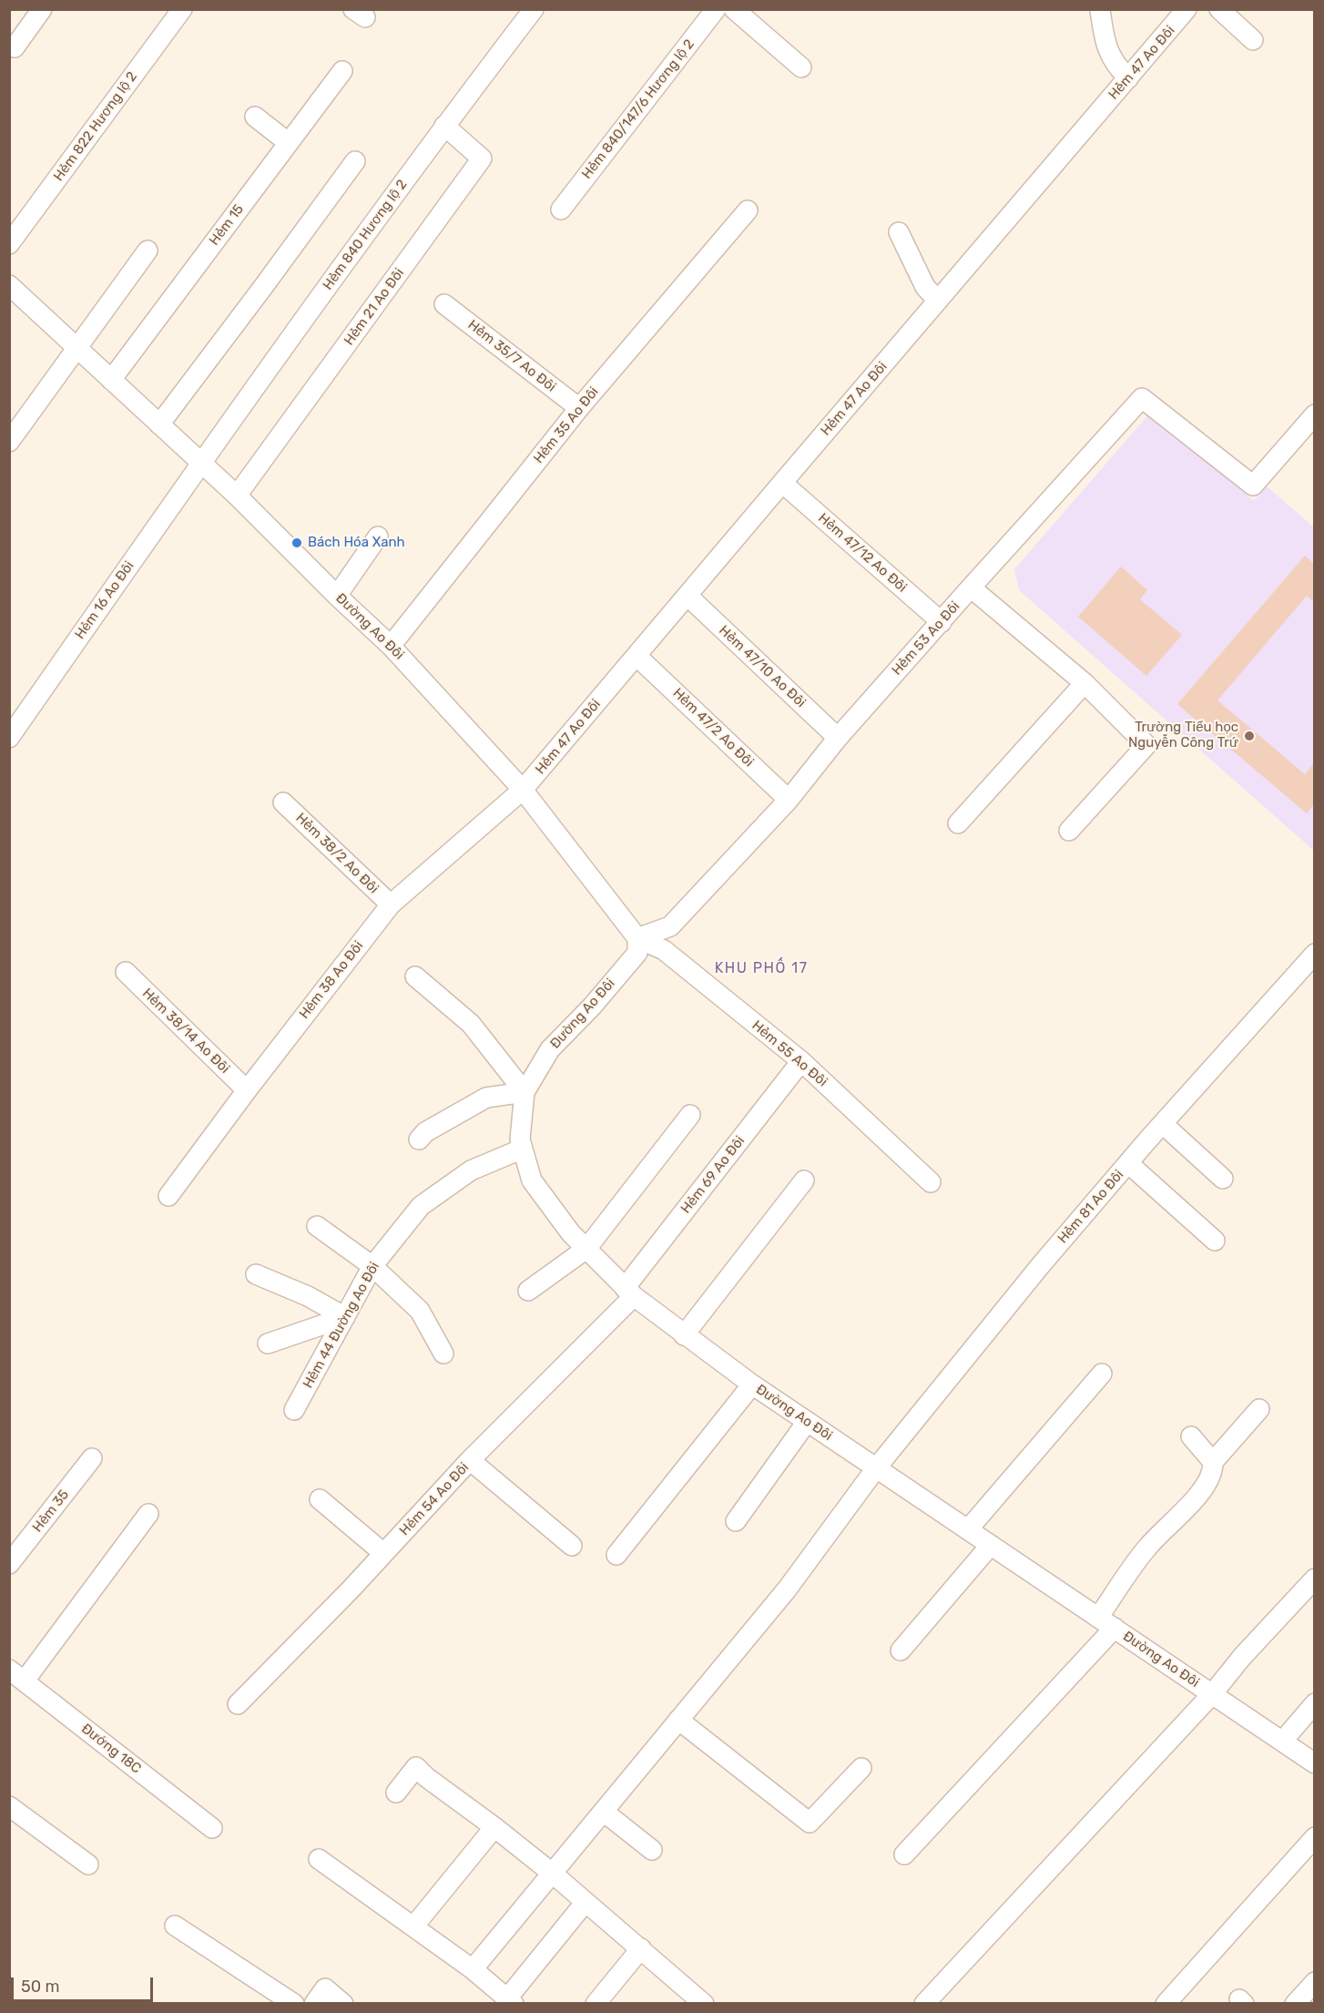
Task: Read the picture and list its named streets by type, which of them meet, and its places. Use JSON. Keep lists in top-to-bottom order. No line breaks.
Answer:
{"streets":{"street":["Hẻm 47 Ao Đôi","Hẻm 840/147/6 Hương lộ 2","Hẻm 822 Hương lộ 2","Hẻm 15","Hẻm 840 Hương lộ 2","Hẻm 21 Ao Đôi","Hẻm 35/7 Ao Đôi","Hẻm 35 Ao Đôi","Hẻm 47/12 Ao Đôi","Hẻm 16 Ao Đôi","Đường Ao Đôi","Hẻm 53 Ao Đôi","Hẻm 47/10 Ao Đôi","Hẻm 47/2 Ao Đôi","Hẻm 38/2 Ao Đôi","Hẻm 38 Ao Đôi","Hẻm 38/14 Ao Đôi","Hẻm 55 Ao Đôi","Hẻm 69 Ao Đôi","Hẻm 81 Ao Đôi","Hẻm 44 Đường Ao Đôi","Hẻm 54 Ao Đôi","Hẻm 35","Đướng 18C"]},"crossings":[["Hẻm 47 Ao Đôi","Hẻm 47/12 Ao Đôi"],["Hẻm 47 Ao Đôi","Đường Ao Đôi"],["Hẻm 47 Ao Đôi","Hẻm 47/10 Ao Đôi"],["Hẻm 47 Ao Đôi","Hẻm 47/2 Ao Đôi"],["Hẻm 47 Ao Đôi","Hẻm 38 Ao Đôi"],["Hẻm 15","Đường Ao Đôi"],["Hẻm 840 Hương lộ 2","Hẻm 21 Ao Đôi"],["Hẻm 840 Hương lộ 2","Hẻm 16 Ao Đôi"],["Hẻm 840 Hương lộ 2","Đường Ao Đôi"],["Hẻm 21 Ao Đôi","Đường Ao Đôi"],["Hẻm 35/7 Ao Đôi","Hẻm 35 Ao Đôi"],["Hẻm 35 Ao Đôi","Đường Ao Đôi"],["Hẻm 47/12 Ao Đôi","Hẻm 53 Ao Đôi"],["Hẻm 16 Ao Đôi","Đường Ao Đôi"],["Đường Ao Đôi","Hẻm 53 Ao Đôi"],["Đường Ao Đôi","Hẻm 38 Ao Đôi"],["Đường Ao Đôi","Hẻm 55 Ao Đôi"],["Đường Ao Đôi","Hẻm 69 Ao Đôi"],["Đường Ao Đôi","Hẻm 81 Ao Đôi"],["Đường Ao Đôi","Hẻm 44 Đường Ao Đôi"],["Đường Ao Đôi","Hẻm 54 Ao Đôi"],["Hẻm 53 Ao Đôi","Hẻm 47/10 Ao Đôi"],["Hẻm 53 Ao Đôi","Hẻm 47/2 Ao Đôi"],["Hẻm 53 Ao Đôi","Hẻm 55 Ao Đôi"],["Hẻm 38/2 Ao Đôi","Hẻm 38 Ao Đôi"],["Hẻm 38 Ao Đôi","Hẻm 38/14 Ao Đôi"],["Hẻm 55 Ao Đôi","Hẻm 69 Ao Đôi"],["Hẻm 69 Ao Đôi","Hẻm 54 Ao Đôi"]],"districts":["KHU PHỐ 17"],"places":["Bách Hóa Xanh","Trường Tiểu học Nguyễn Công Trứ"],"scale_bar":"50 m"}
